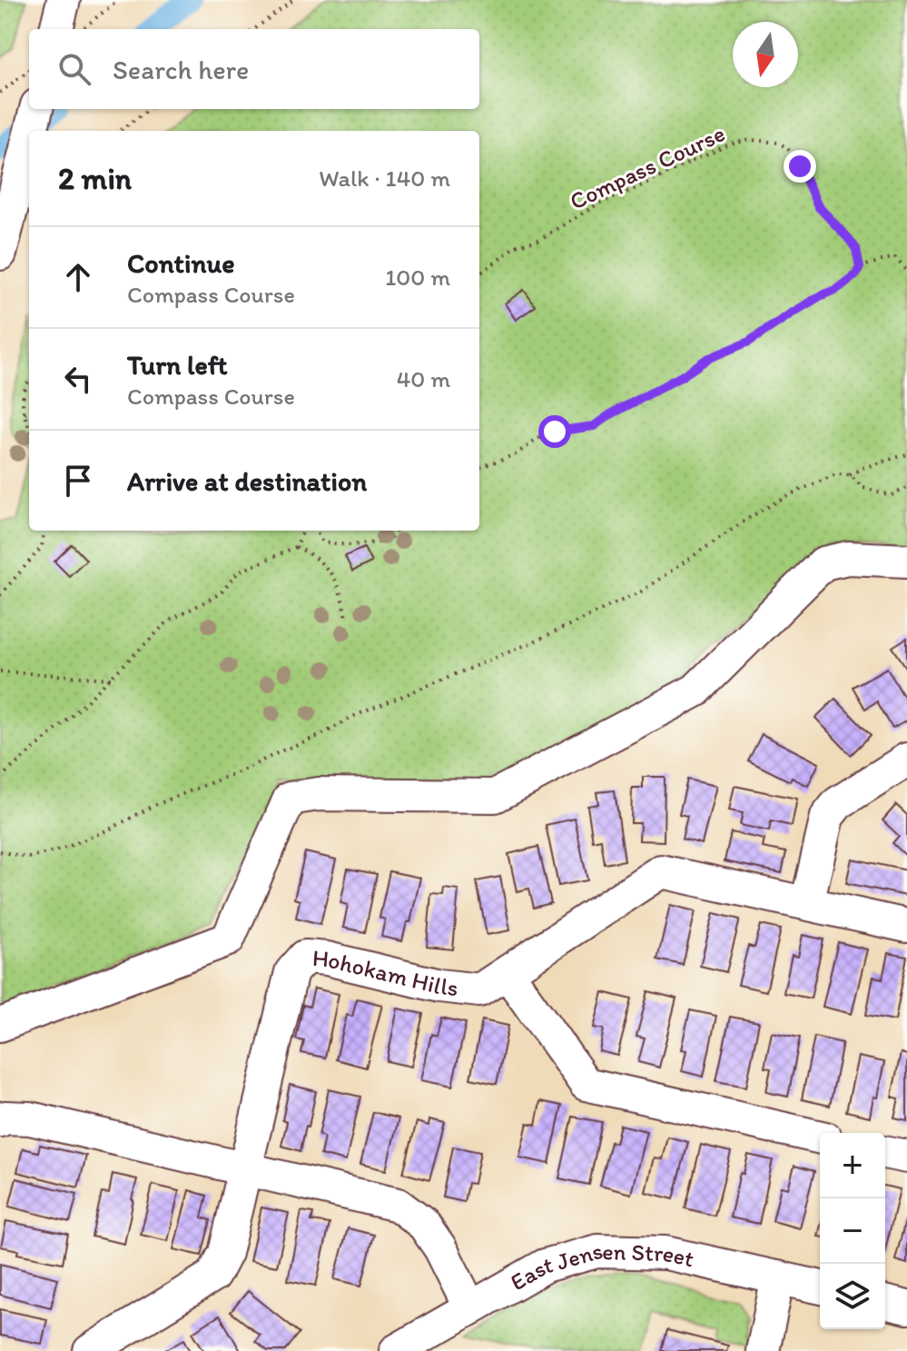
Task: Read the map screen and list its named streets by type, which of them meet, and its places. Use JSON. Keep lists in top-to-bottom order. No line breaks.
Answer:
{"streets":{"street":["Hohokam Hills","East Jensen Street"],"path":["Compass Course"]},"north":"bottom","page":{"search":"Search here","heading":["2 min","Walk · 140 m"],"list":[["Continue","Compass Course","100 m"],["Turn left","Compass Course","40 m"],"Arrive at destination"],"map_buttons":["+","−"]}}
